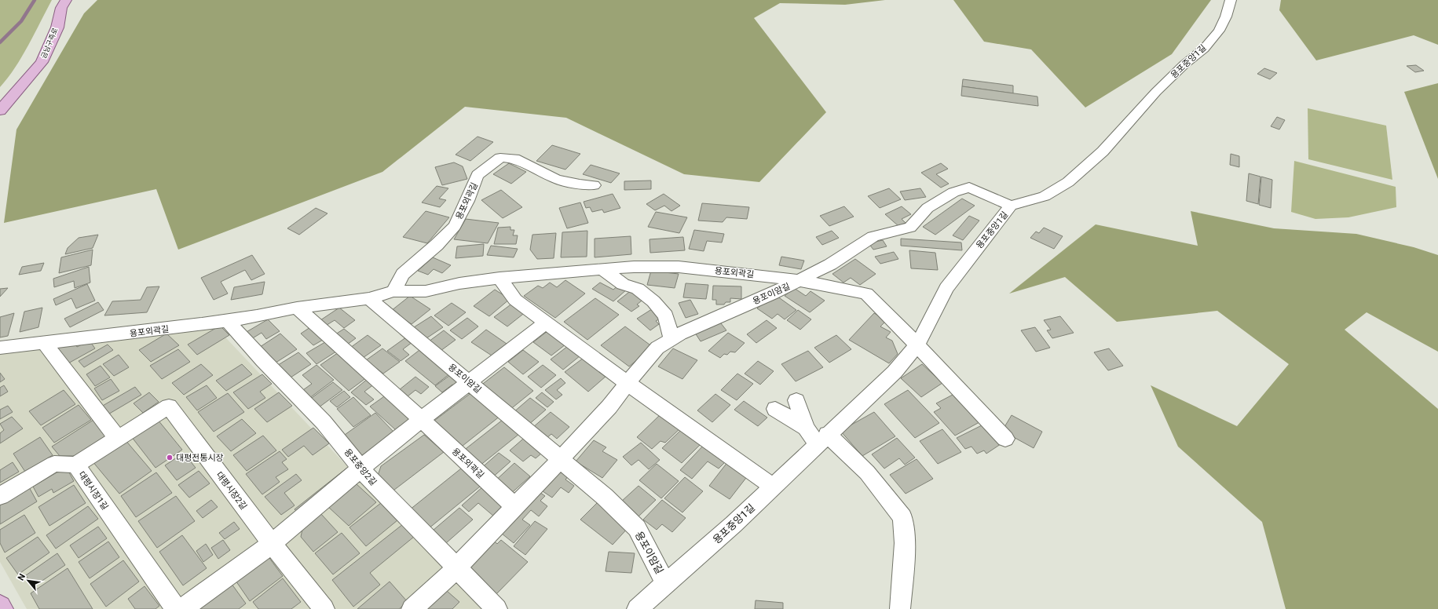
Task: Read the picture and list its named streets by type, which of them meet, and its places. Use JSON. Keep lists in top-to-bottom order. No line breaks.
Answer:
{"streets":{"main road":["금남구즉로"],"street":["용포중앙1길","용포외곽길","용포이암길","용포중앙2길","대평시장1길","대평시장2길"]},"crossings":[["용포중앙1길","용포외곽길"],["용포중앙1길","용포이암길"],["용포외곽길","용포이암길"],["용포외곽길","용포중앙2길"],["용포이암길","용포중앙2길"],["대평시장1길","대평시장2길"]],"places":["대평전통시장"],"north":"top left"}
